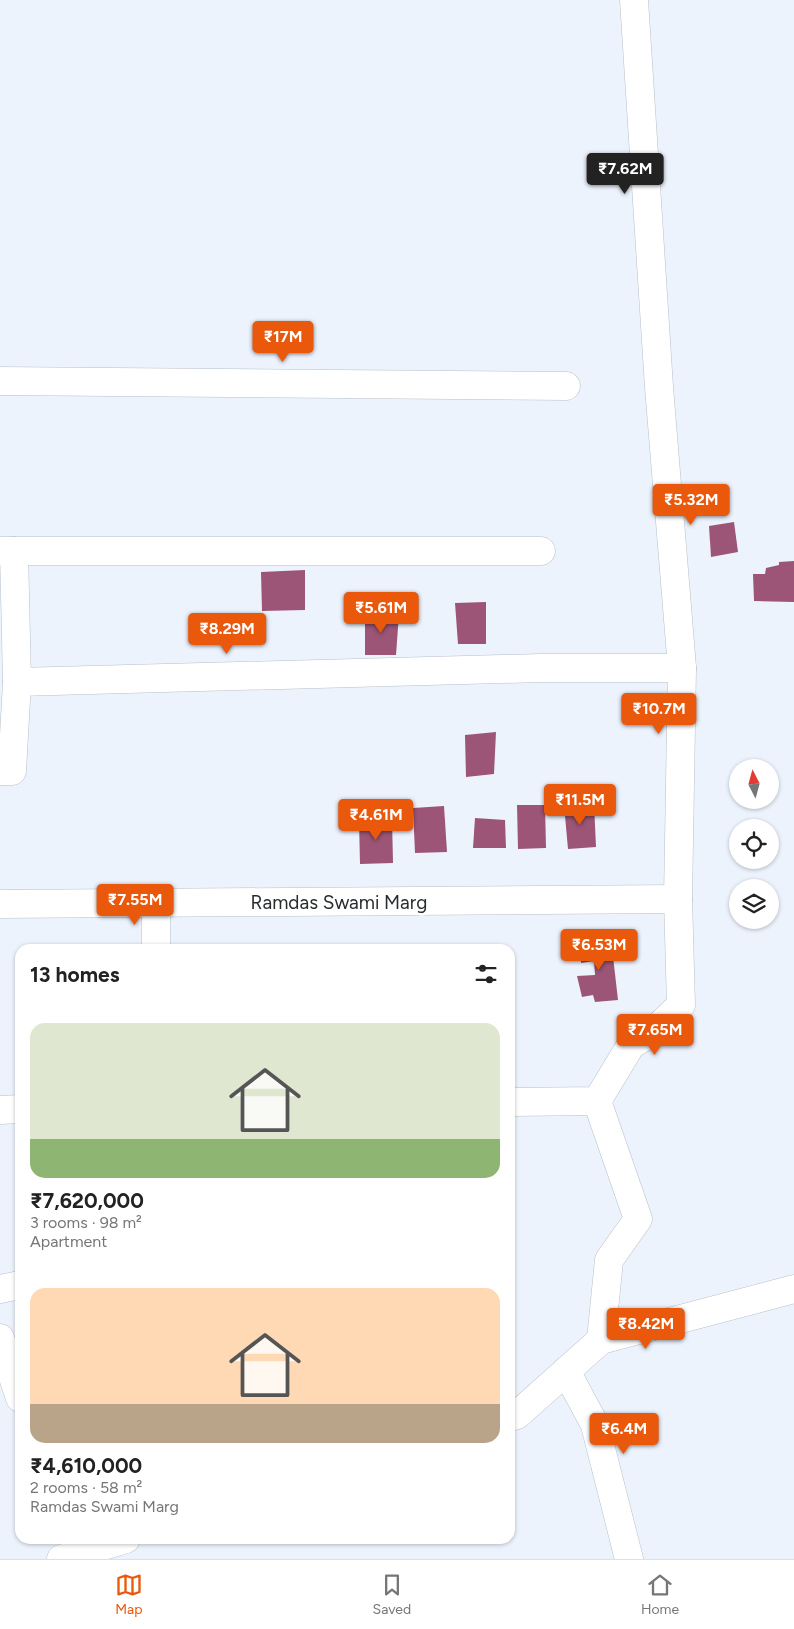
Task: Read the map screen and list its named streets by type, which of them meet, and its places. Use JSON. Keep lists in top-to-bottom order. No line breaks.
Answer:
{"streets":{"street":["Ramdas Swami Marg"]},"north":"top","page":{"price":["₹7.62M","₹17M","₹5.32M","₹5.61M","₹8.29M","₹10.7M","₹11.5M","₹4.61M","₹7.55M","₹6.53M","₹7.65M","₹8.42M","₹6.4M"],"heading":"13 homes","list":[{"name":"₹7,620,000","note":"3 rooms · 98 m² · Apartment"},{"name":"₹4,610,000","note":"2 rooms · 58 m² · Ramdas Swami Marg"}],"tabs":["Map","Saved","Home"]}}
